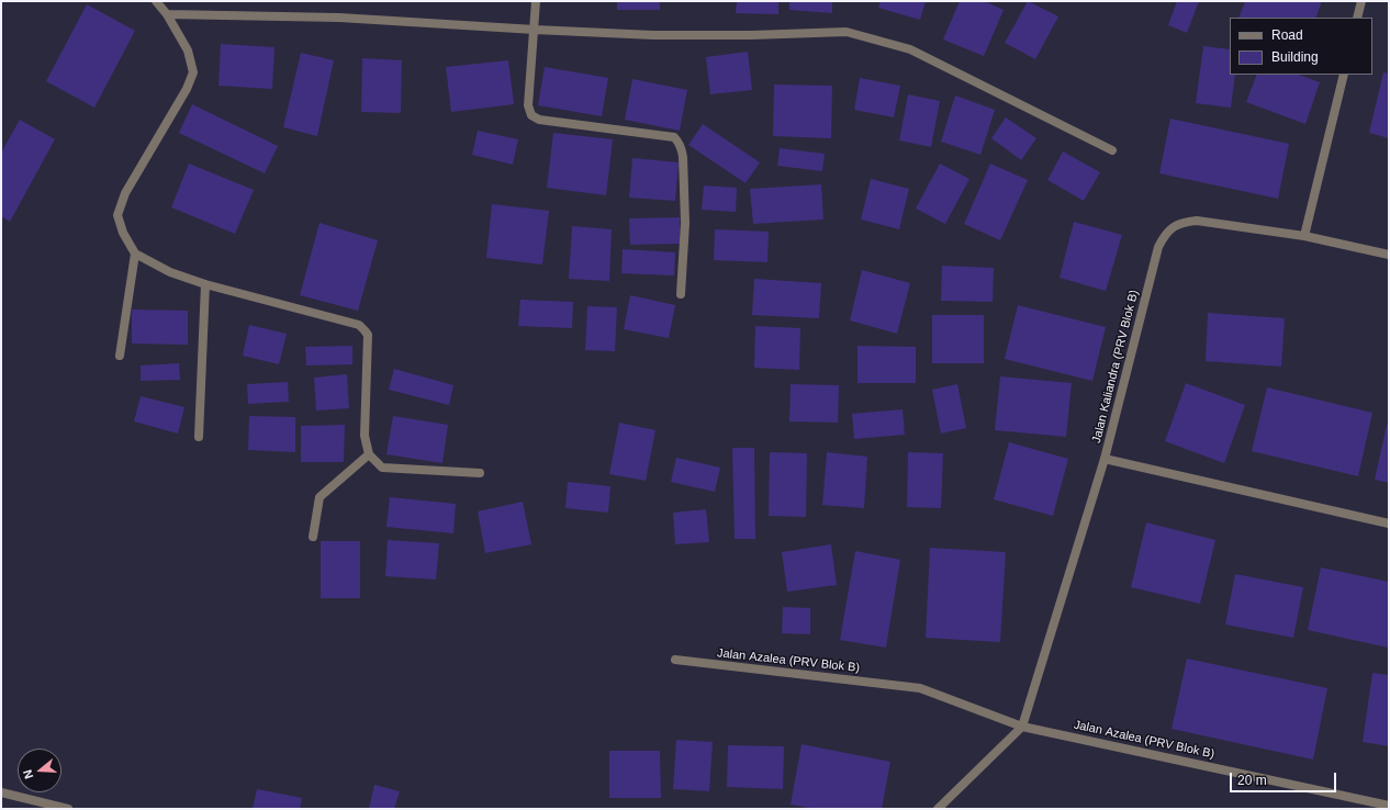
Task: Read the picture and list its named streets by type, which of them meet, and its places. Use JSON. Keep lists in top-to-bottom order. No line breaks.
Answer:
{"streets":{"street":["Jalan Kaliandra (PRV Blok B)","Jalan Azalea (PRV Blok B)"]},"crossings":[["Jalan Kaliandra (PRV Blok B)","Jalan Azalea (PRV Blok B)"]],"legend":["Road","Building"],"scale_bar":"20 m","north":"left"}
